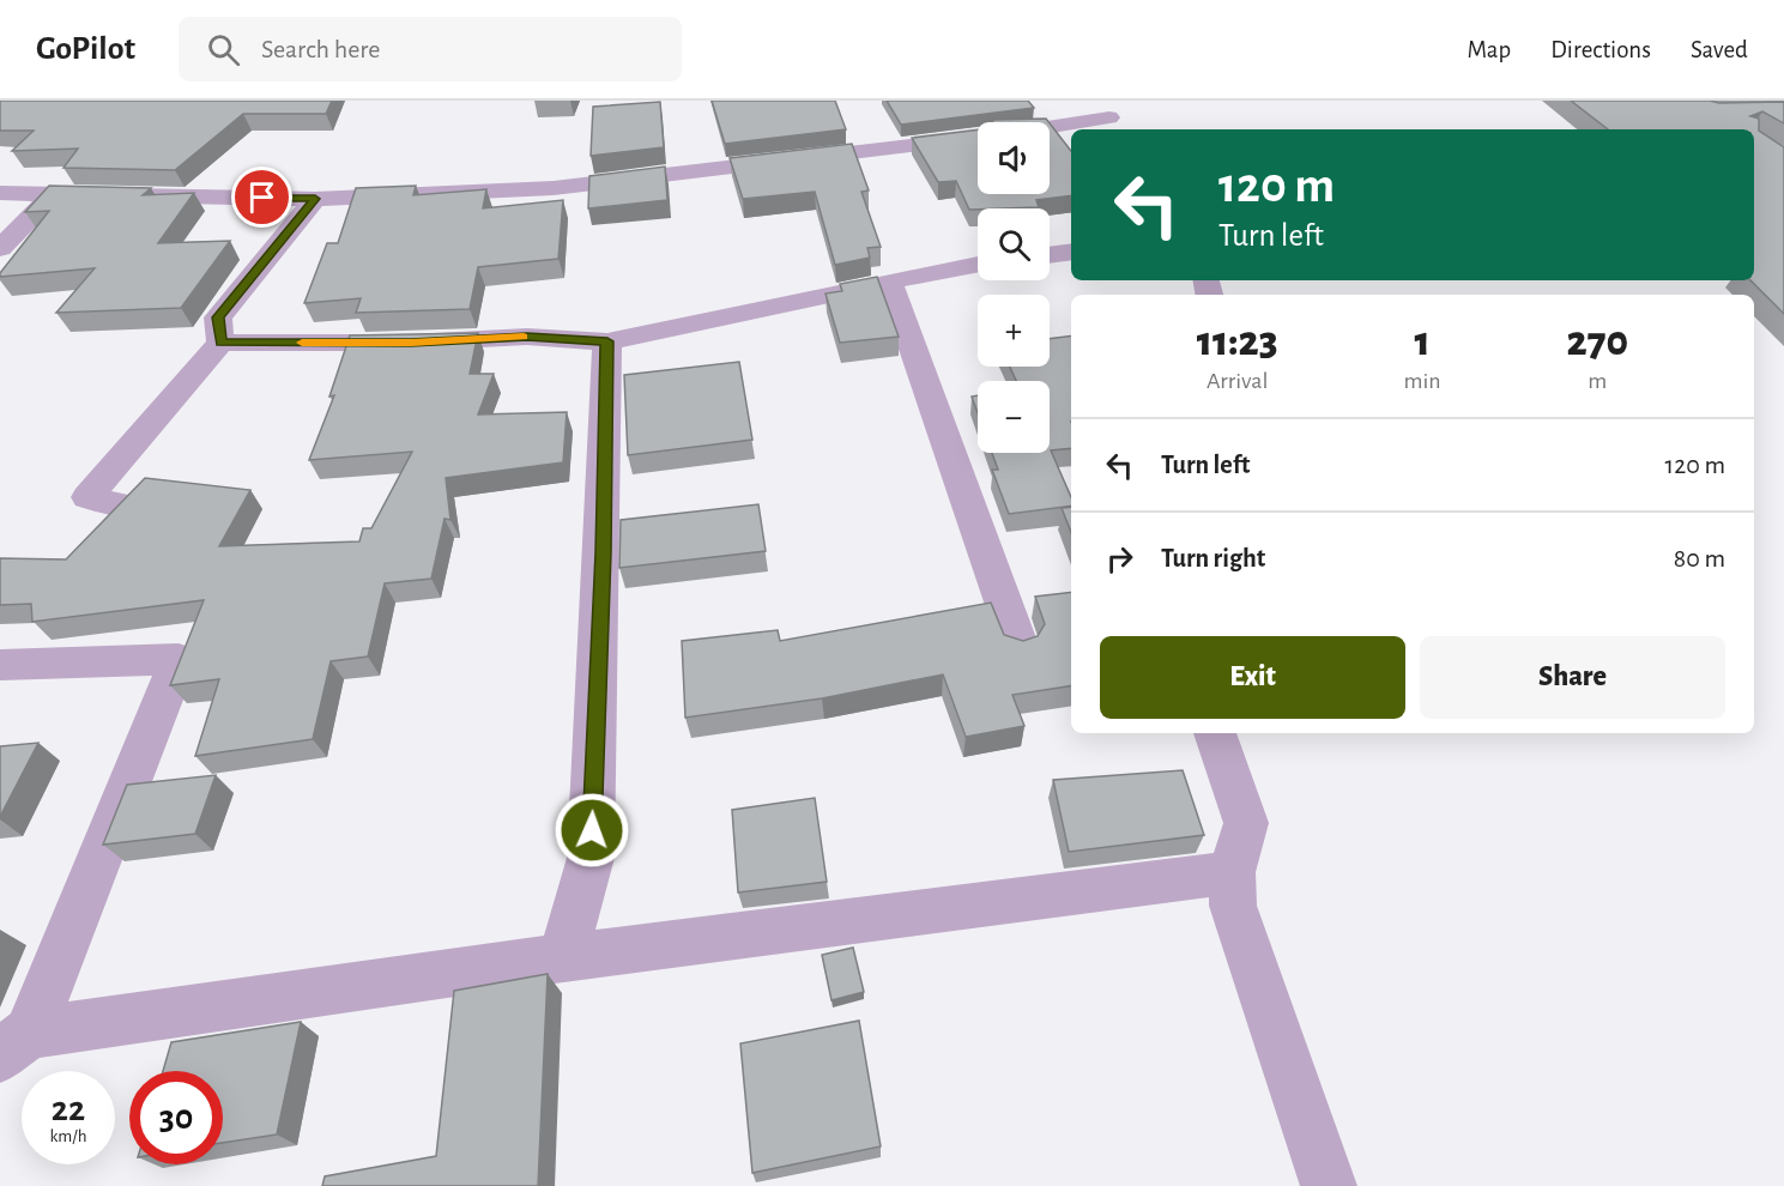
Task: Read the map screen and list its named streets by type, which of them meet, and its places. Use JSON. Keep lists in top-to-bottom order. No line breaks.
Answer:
{"page":{"header":"GoPilot","search":"Search here","nav":["Map","Directions","Saved"],"map_buttons":["+","−"],"turn":["120 m","Turn left"],"eta":["11:23","Arrival","1","min","270","m"],"list":[{"name":"Turn left","value":"120 m"},{"name":"Turn right","value":"80 m"}],"buttons":["Exit","Share"],"speed":"22 km/h","limit":"30"}}
